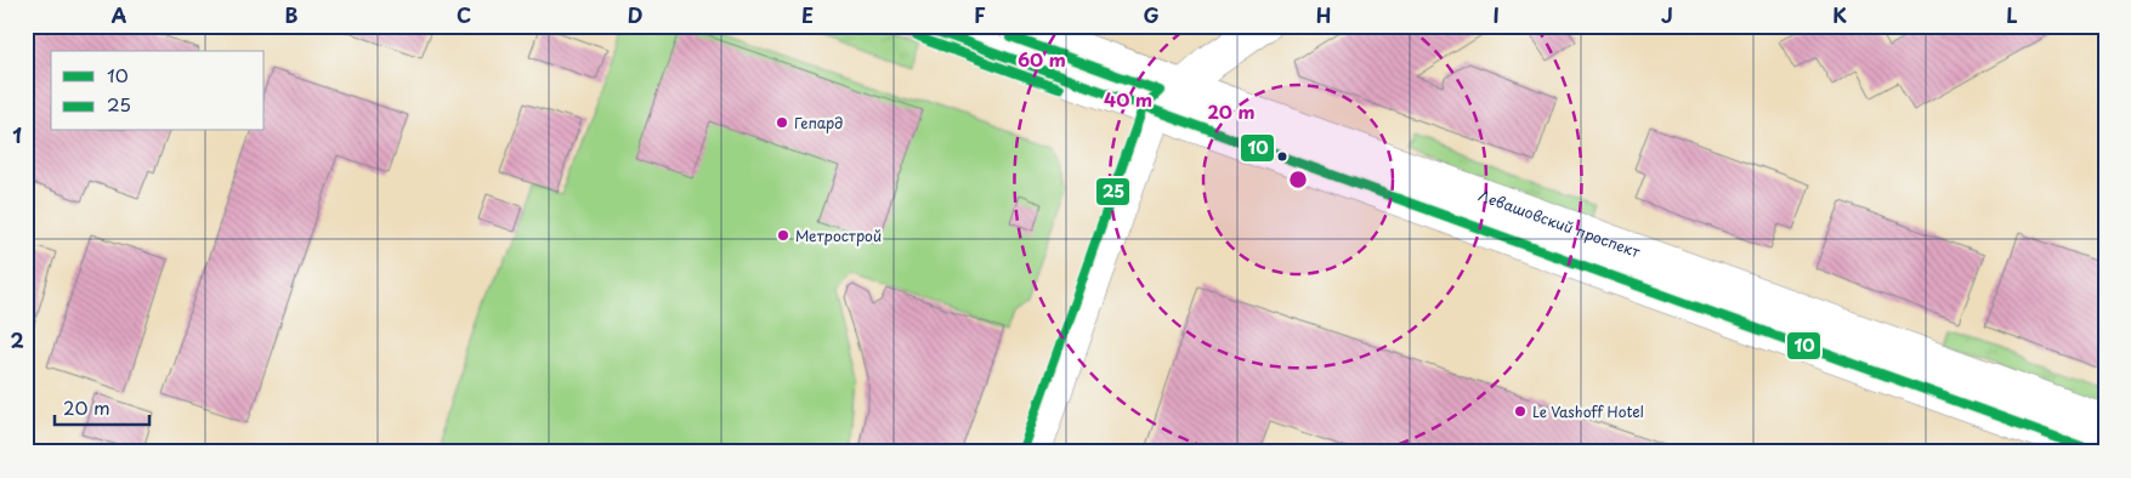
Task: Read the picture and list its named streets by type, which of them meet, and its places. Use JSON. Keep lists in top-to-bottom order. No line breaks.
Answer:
{"streets":{"street":["Левашовский проспект"]},"places":["Гепард","Метрострой","Le Vashoff Hotel"],"lines":["transit line 10","transit line 25"],"legend":["10","25"],"scale_bar":"20 m","grid":{"columns":["A","B","C","D","E","F","G","H","I","J","K","L"],"rows":["1","2"]},"rings":["60 m","40 m","20 m"]}
